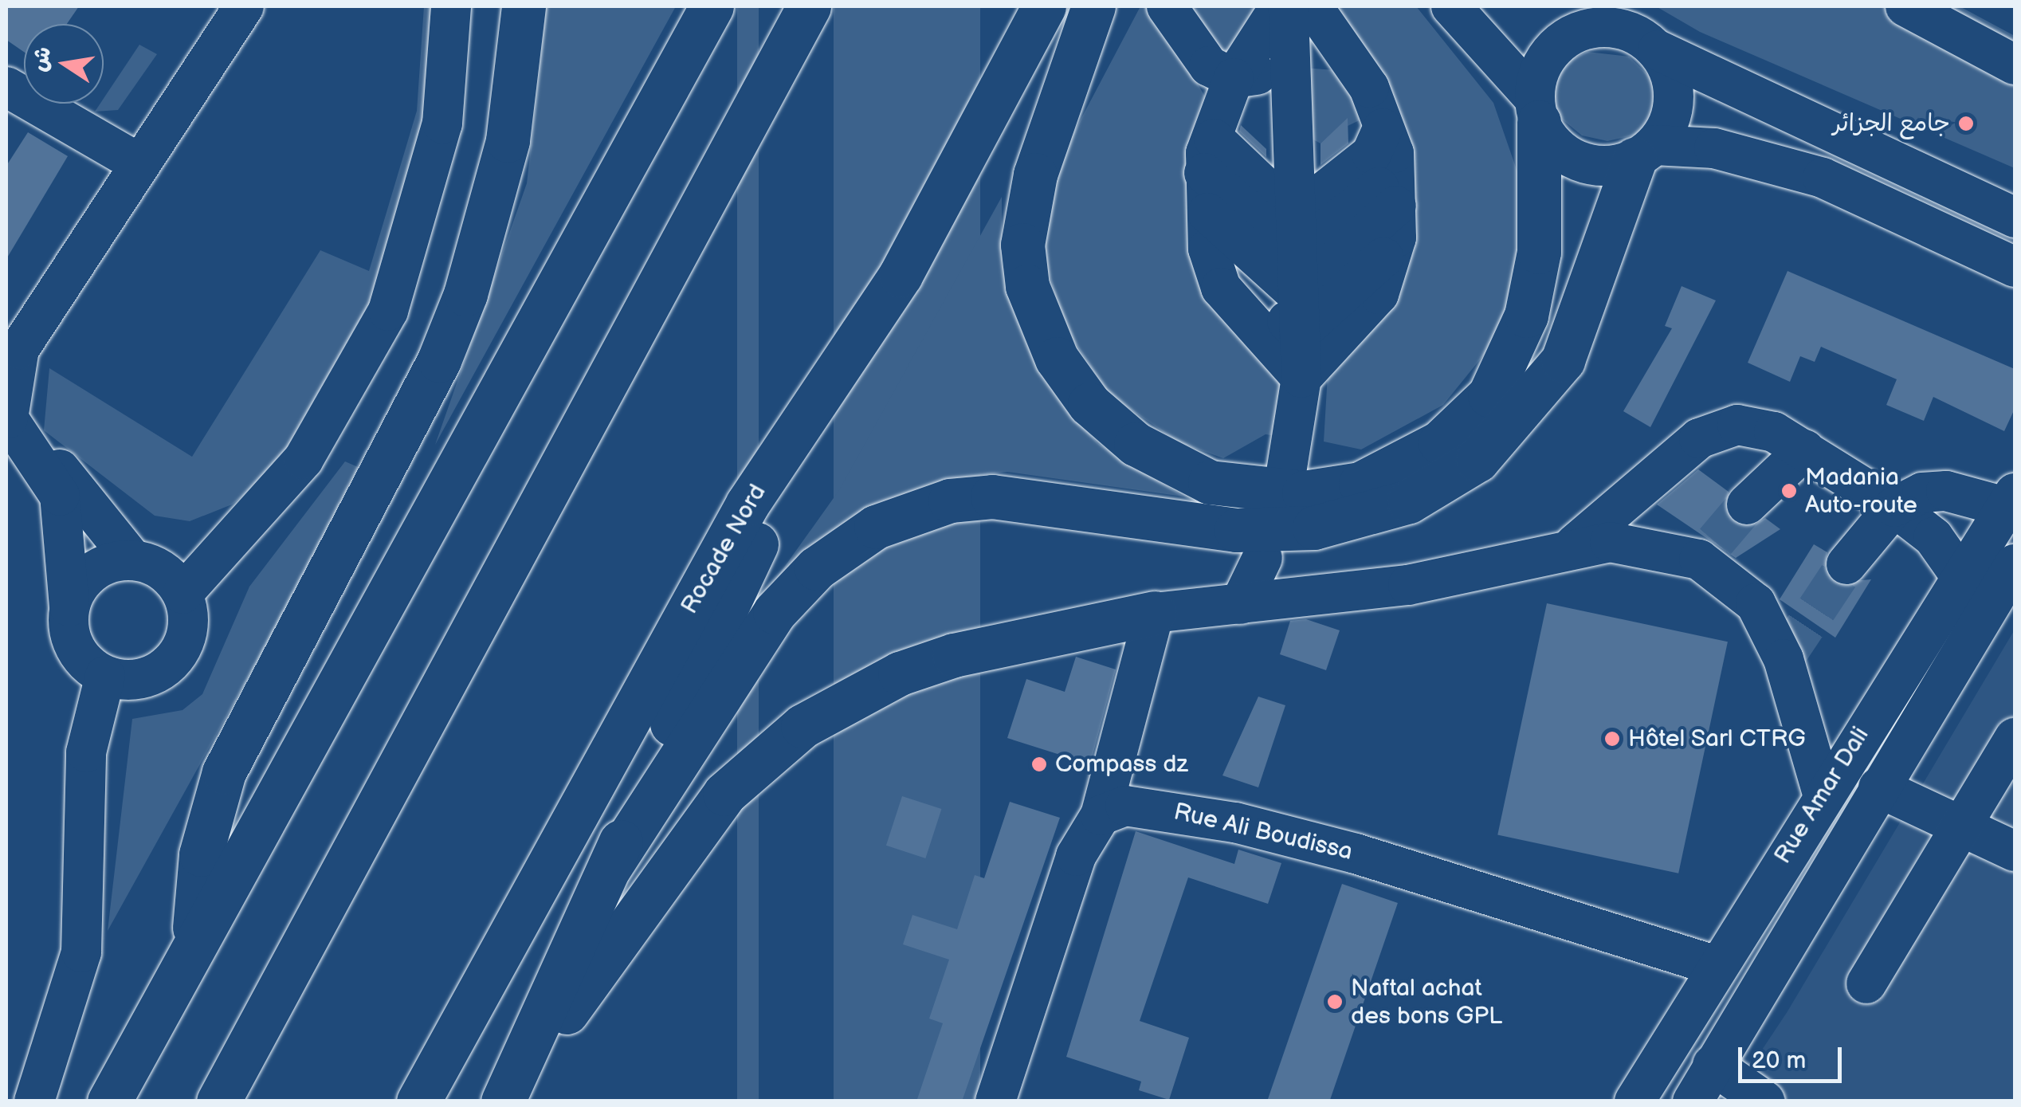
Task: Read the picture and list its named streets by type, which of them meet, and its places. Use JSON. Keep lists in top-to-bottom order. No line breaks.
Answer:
{"streets":{"highway":["Rocade Nord"],"street":["Rue Amar Dali","Rue Ali Boudissa"]},"crossings":[["Rue Amar Dali","Rue Ali Boudissa"]],"places":["جامع الجزائر","Madania Auto-route","Hôtel Sarl CTRG","Compass dz","Naftal achat des bons GPL"],"scale_bar":"20 m","north":"left"}
